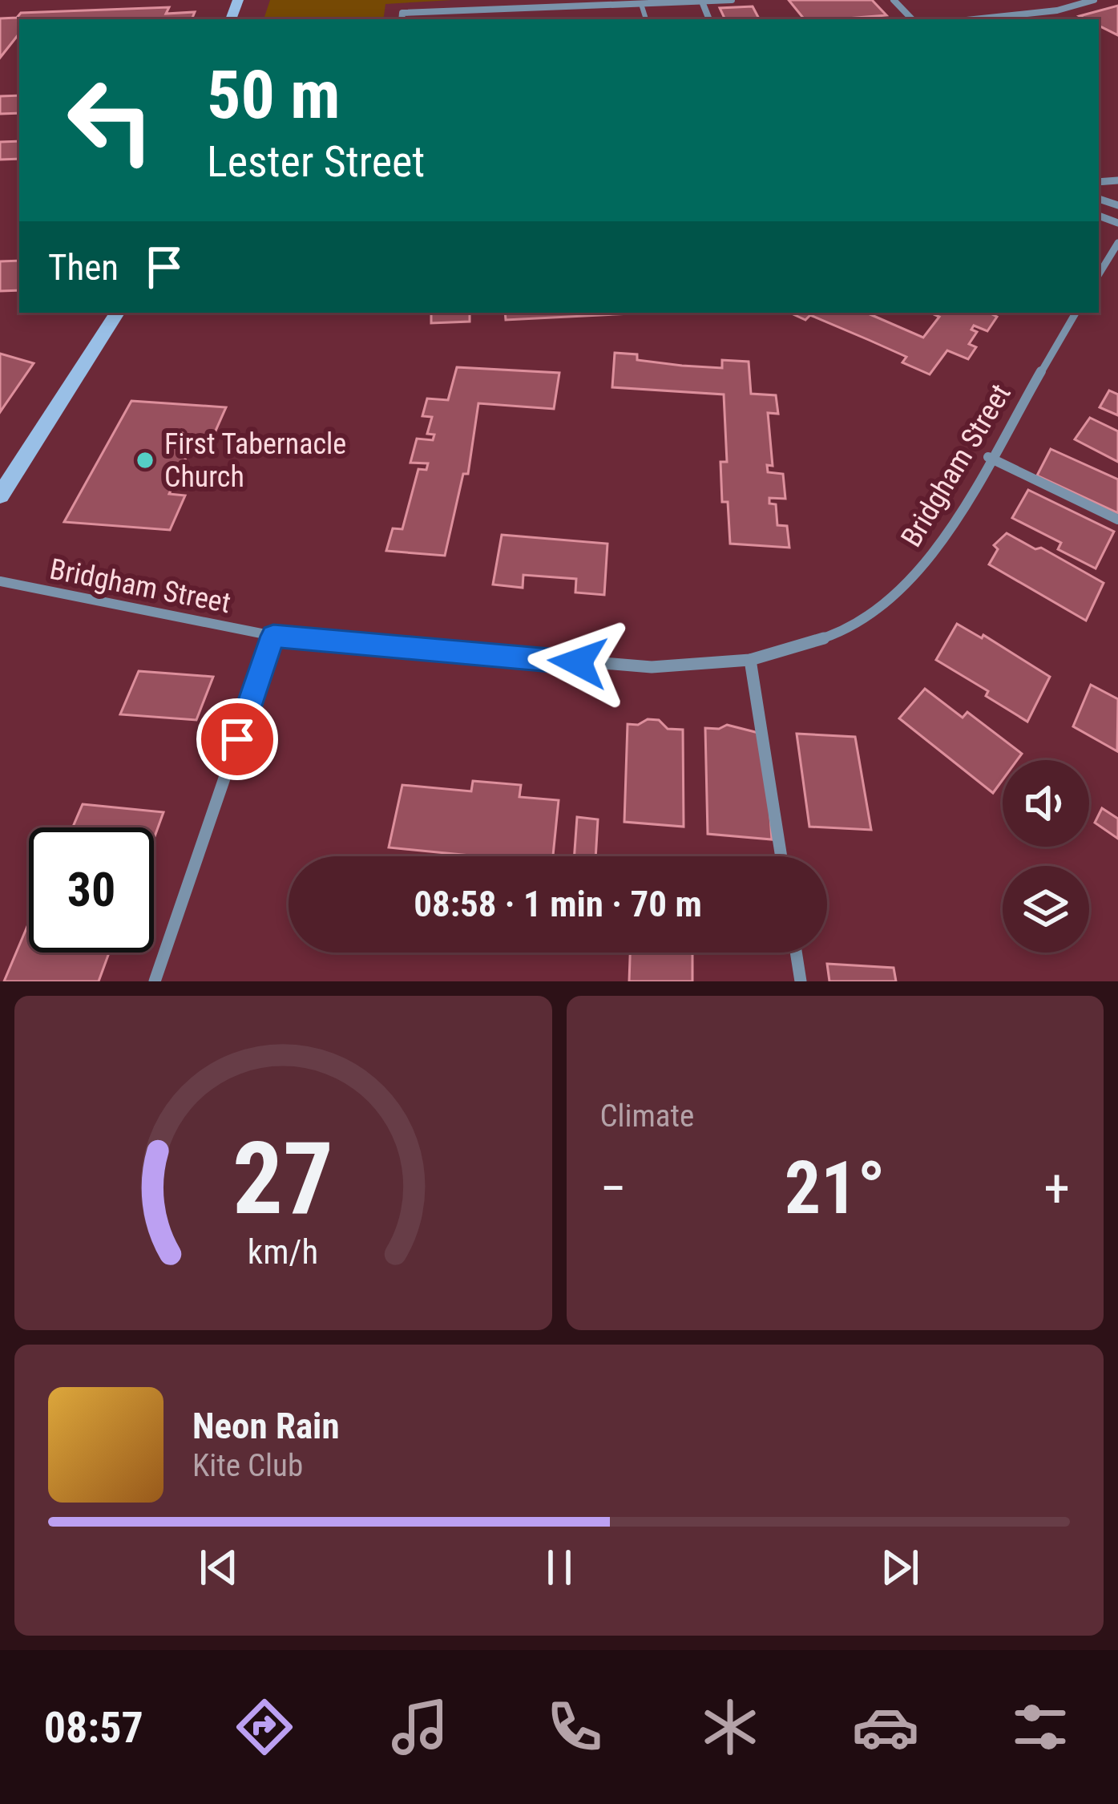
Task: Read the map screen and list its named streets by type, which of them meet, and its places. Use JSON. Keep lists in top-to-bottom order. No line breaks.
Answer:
{"streets":{"street":["Bridgham Street"]},"places":["First Tabernacle Church"],"page":{"turn":["50 m","Lester Street"],"then":"Then","limit":"30","trip":"08:58 · 1 min · 70 m","tile":"Climate","heat":["−","21°","+"],"song":["Neon Rain","Kite Club"],"tabs":"08:57","gauge":["27","km/h"]}}
